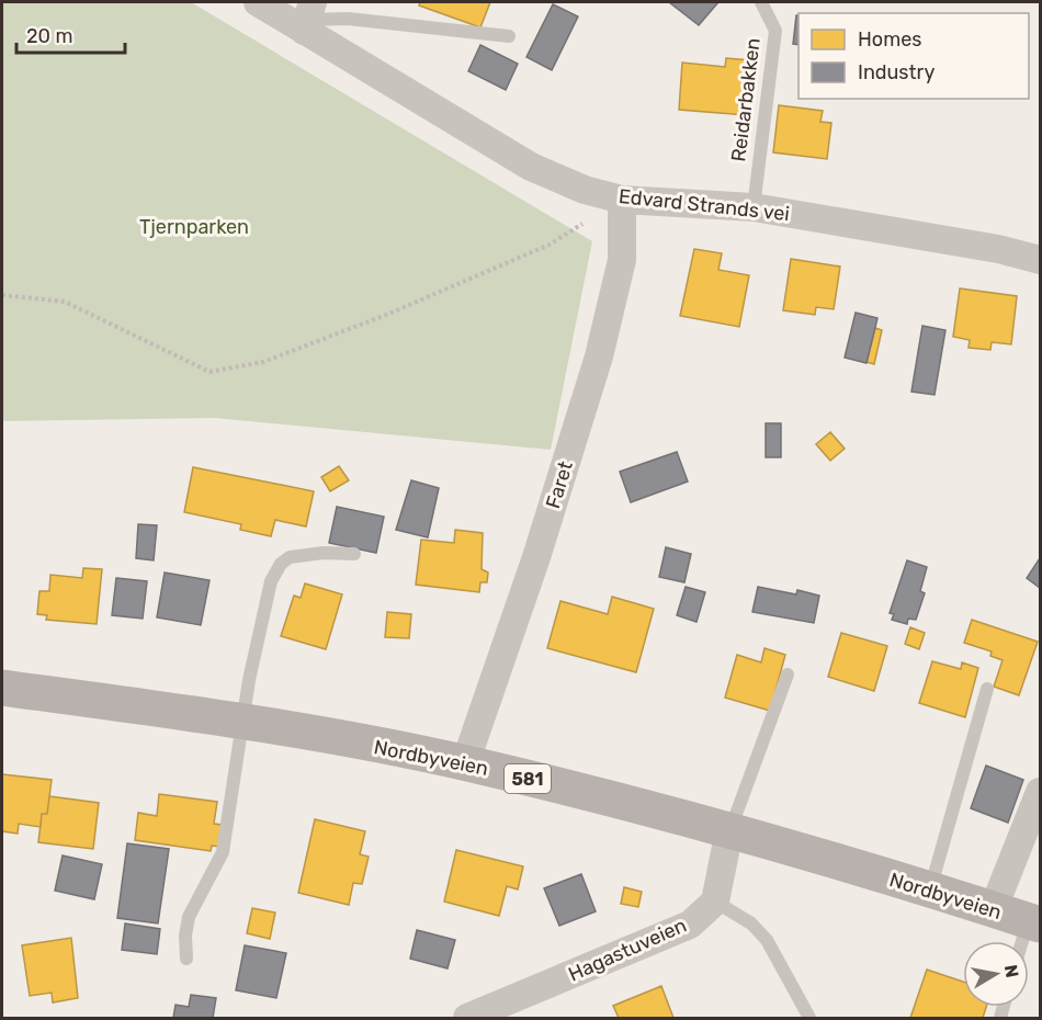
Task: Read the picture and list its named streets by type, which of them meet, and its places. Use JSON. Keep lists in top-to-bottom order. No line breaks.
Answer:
{"streets":{"main road":["Nordbyveien","581"],"street":["Edvard Strands vei","Faret","Hagastuveien"],"lane":["Reidarbakken"]},"crossings":[["Reidarbakken","Edvard Strands vei"],["Edvard Strands vei","Faret"],["Faret","Nordbyveien"]],"parks":["Tjernparken"],"legend":["Homes","Industry"],"scale_bar":"20 m","north":"right"}
